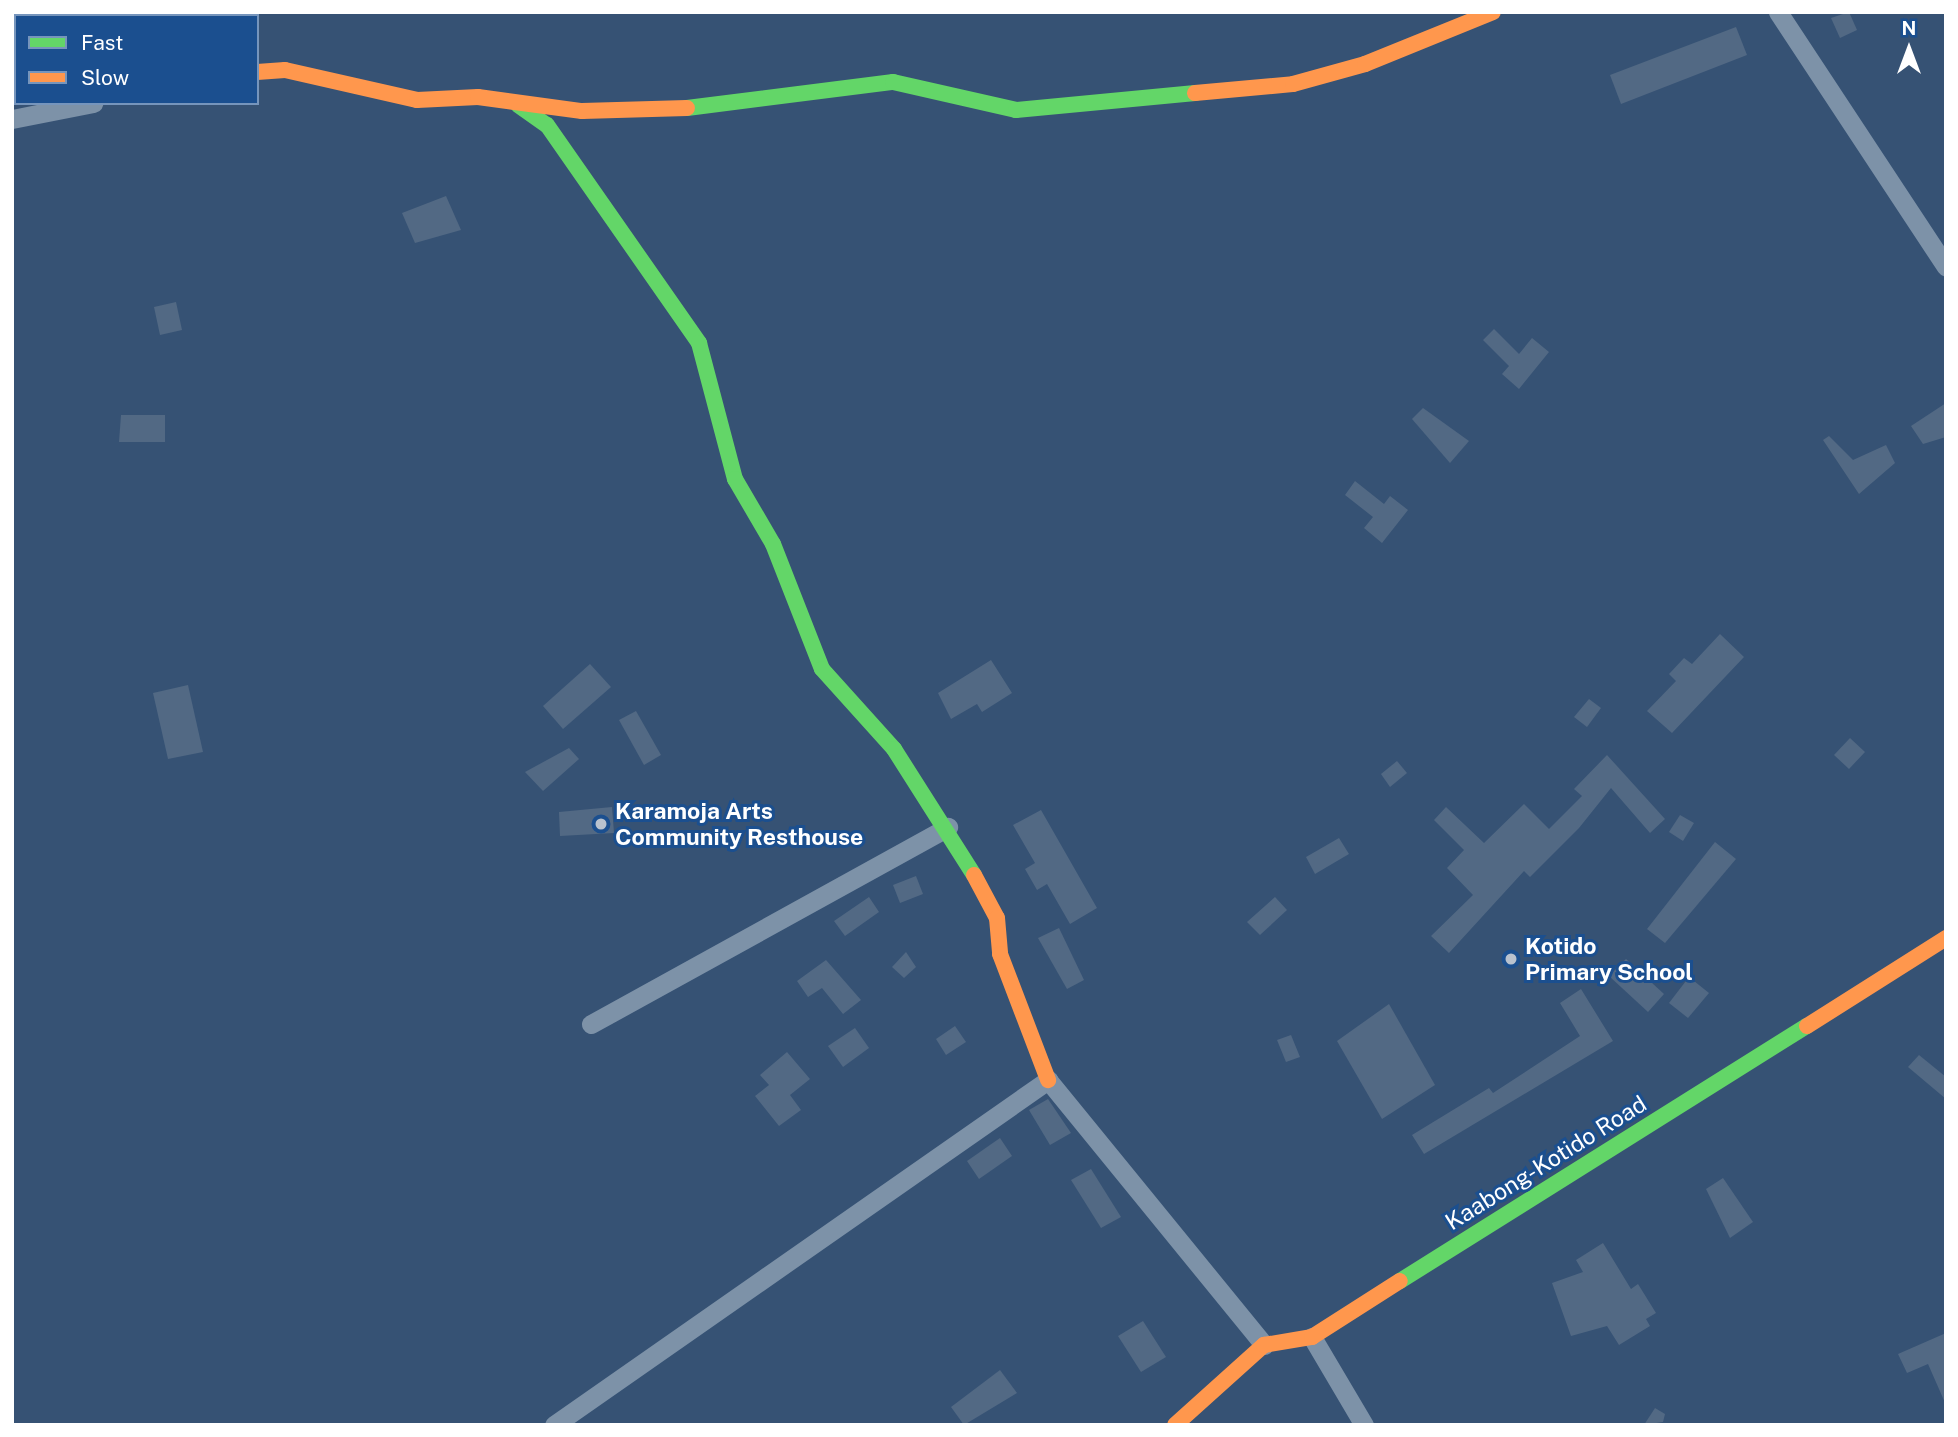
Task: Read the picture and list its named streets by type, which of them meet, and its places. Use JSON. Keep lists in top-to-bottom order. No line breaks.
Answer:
{"streets":{"street":["Kaabong-Kotido Road"]},"places":["Karamoja Arts Community Resthouse","Kotido Primary School"],"legend":["Fast","Slow"],"north":"top"}
